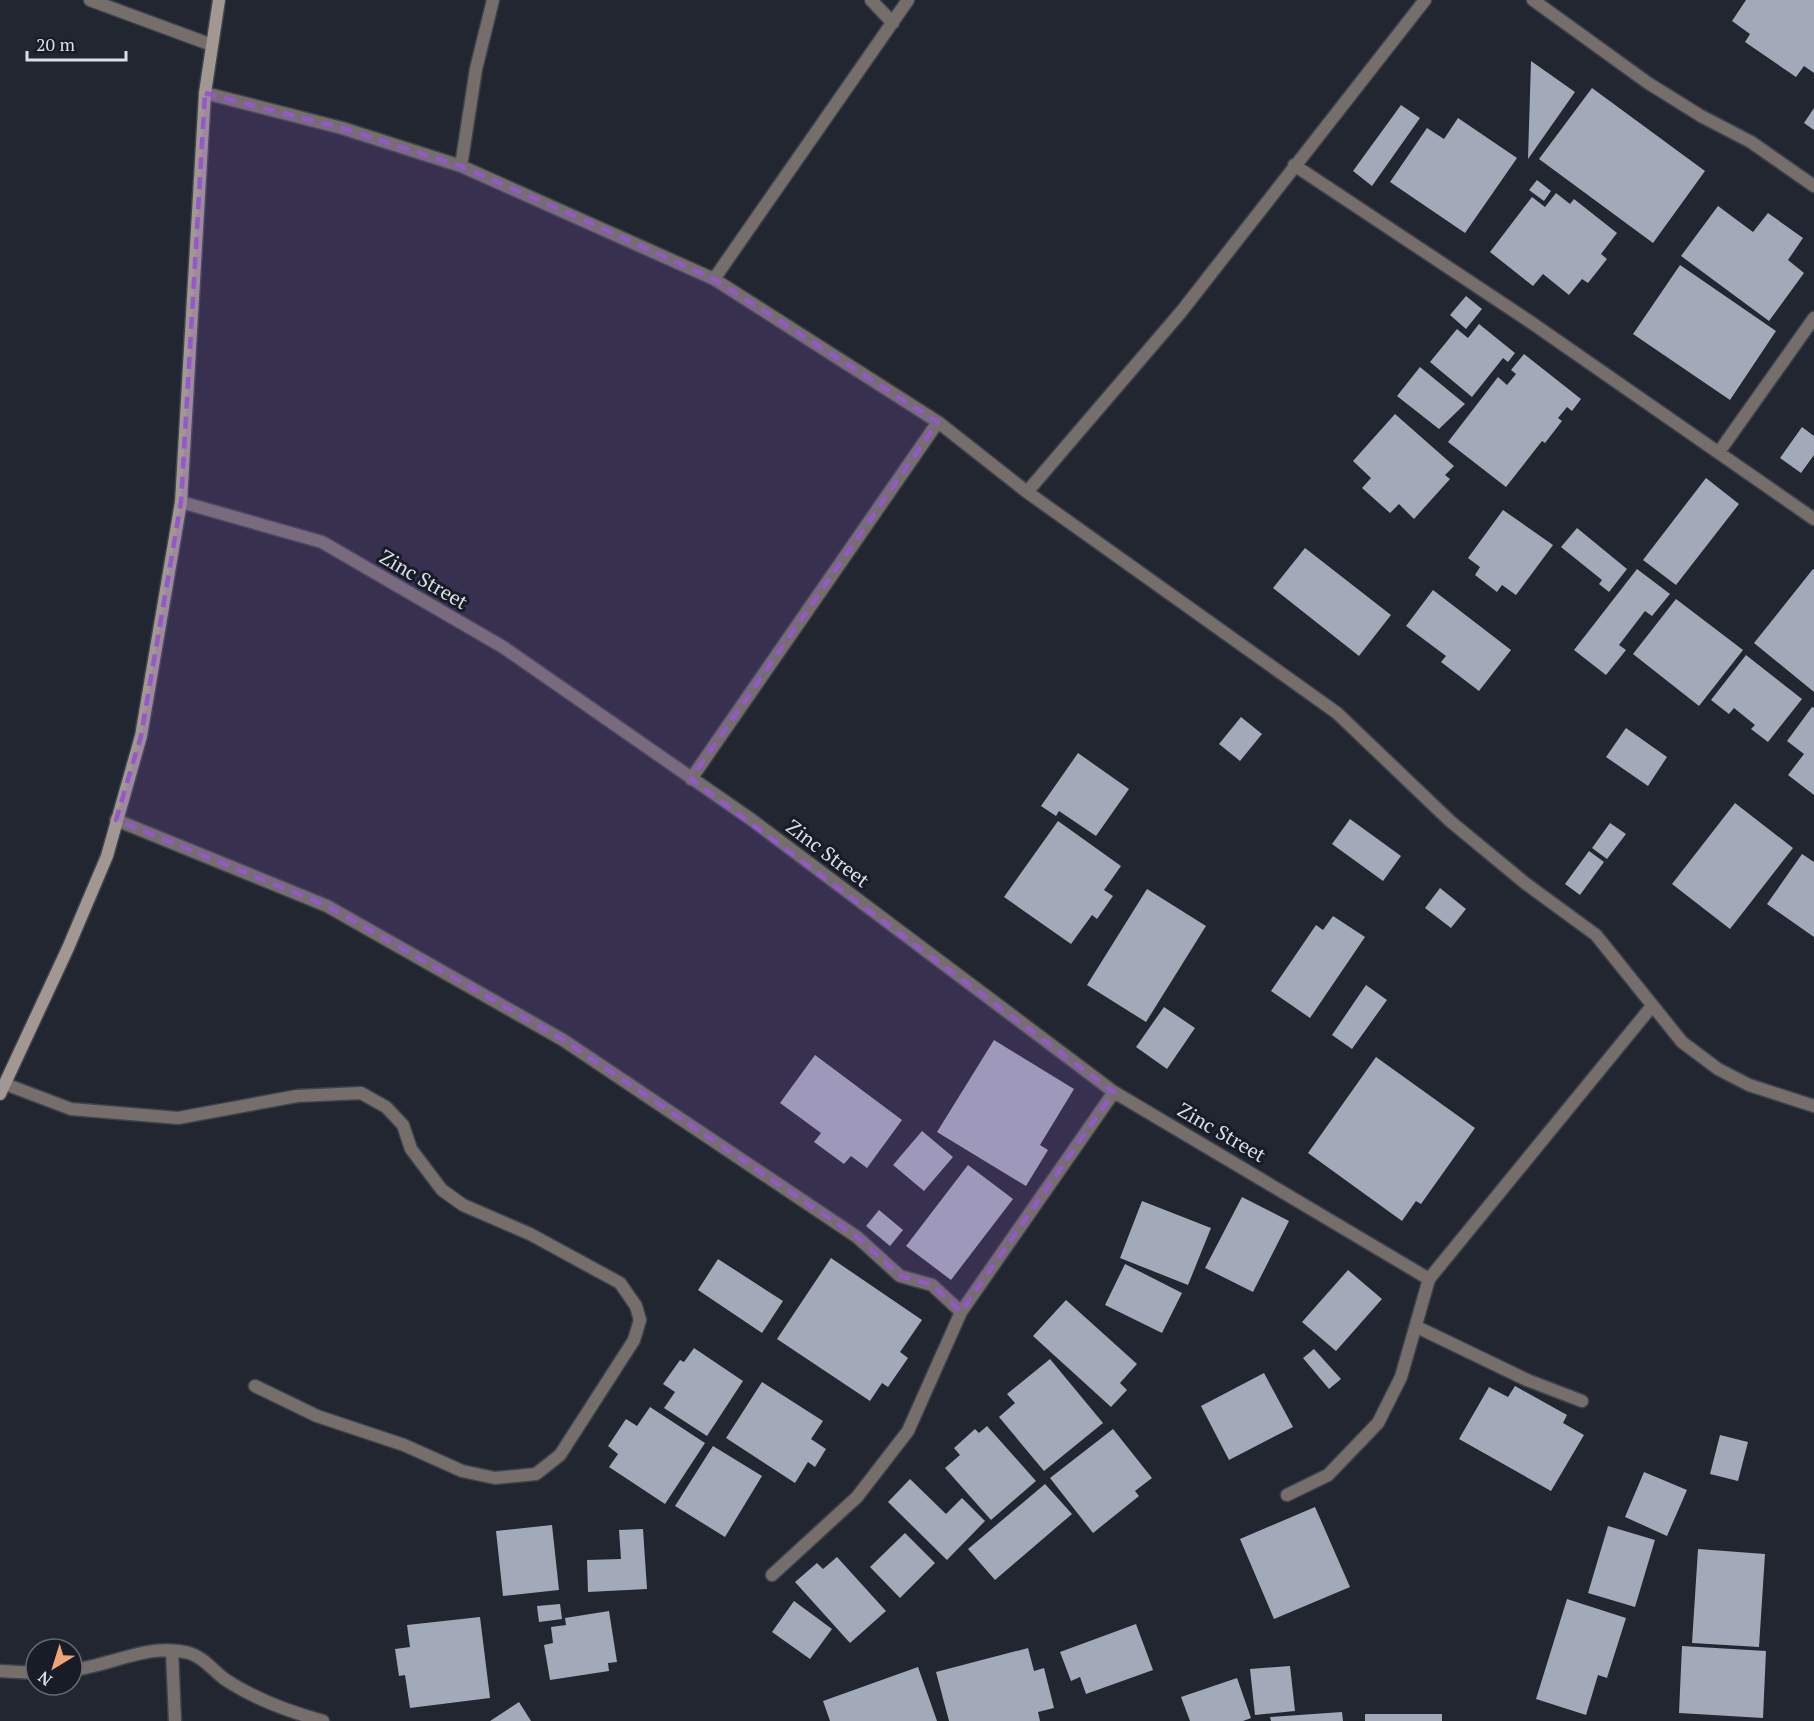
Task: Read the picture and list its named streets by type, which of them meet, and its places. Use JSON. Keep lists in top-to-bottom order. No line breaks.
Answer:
{"streets":{"street":["Zinc Street"]},"scale_bar":"20 m","north":"bottom left"}
